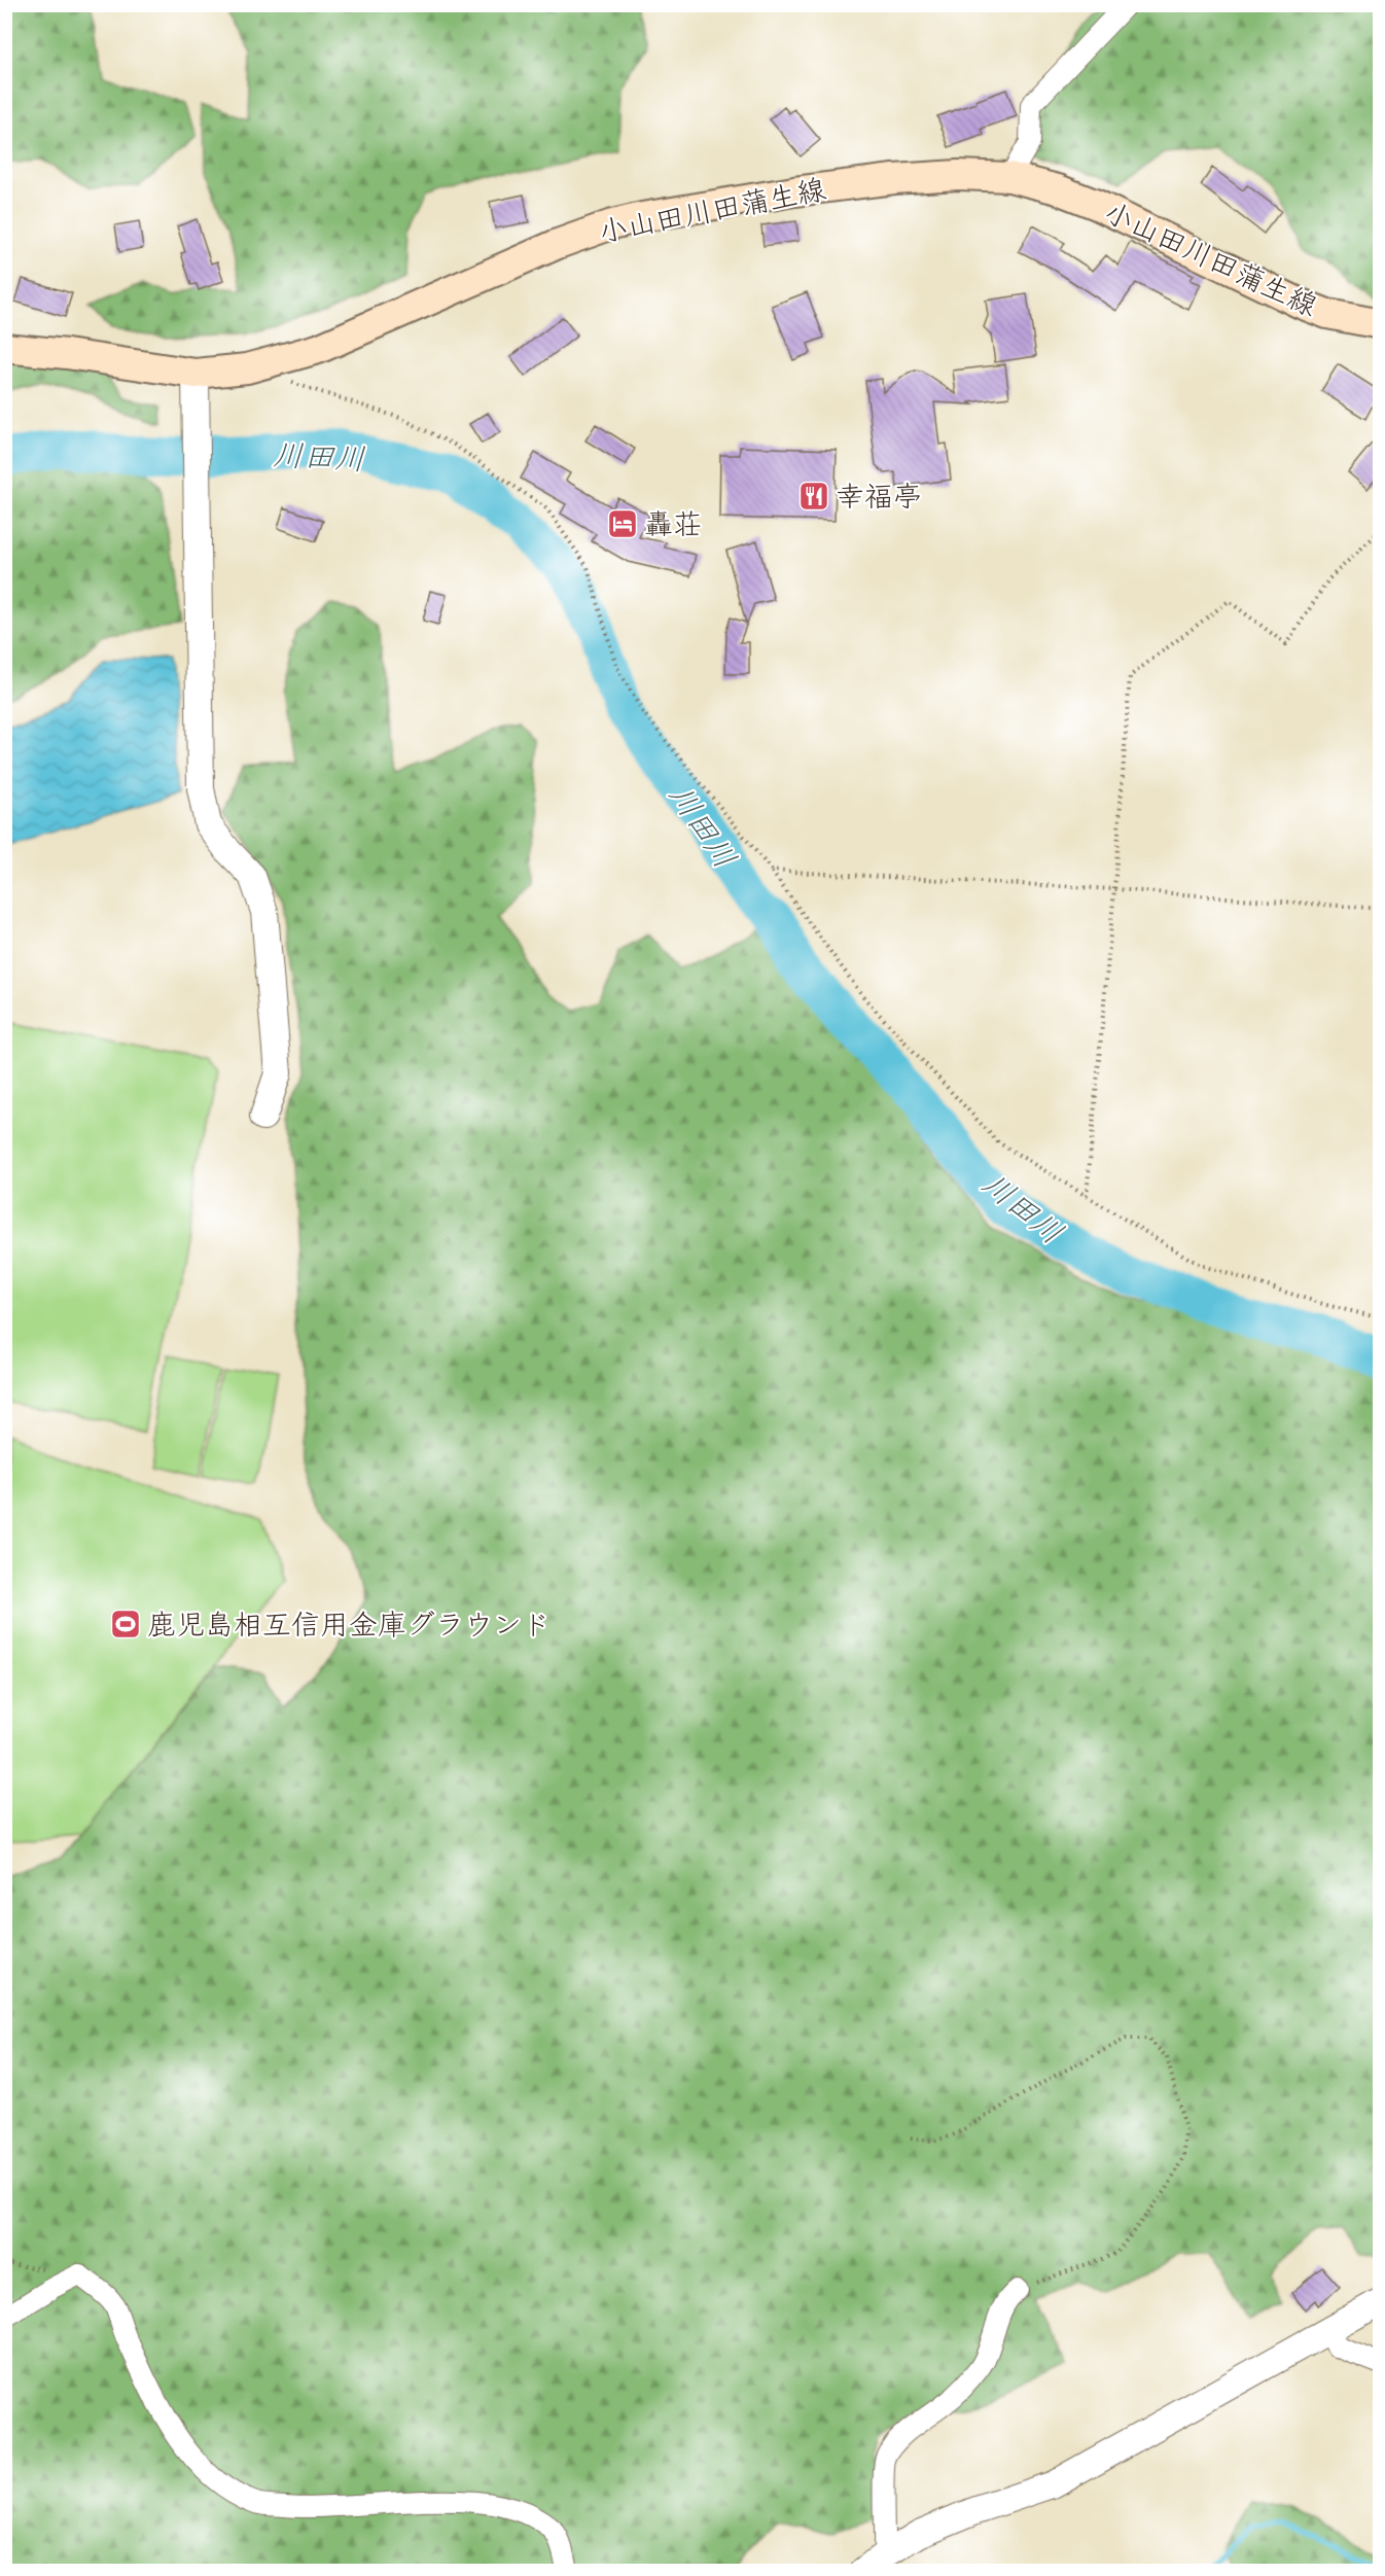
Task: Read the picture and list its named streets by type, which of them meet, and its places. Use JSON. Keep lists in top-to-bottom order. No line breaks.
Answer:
{"streets":{"main road":["小山田川田蒲生線"]},"water":["川田川"],"places":{"restaurant":["幸福亭"],"hotel":["轟荘"],"sports":["鹿児島相互信用金庫グラウンド"]}}
